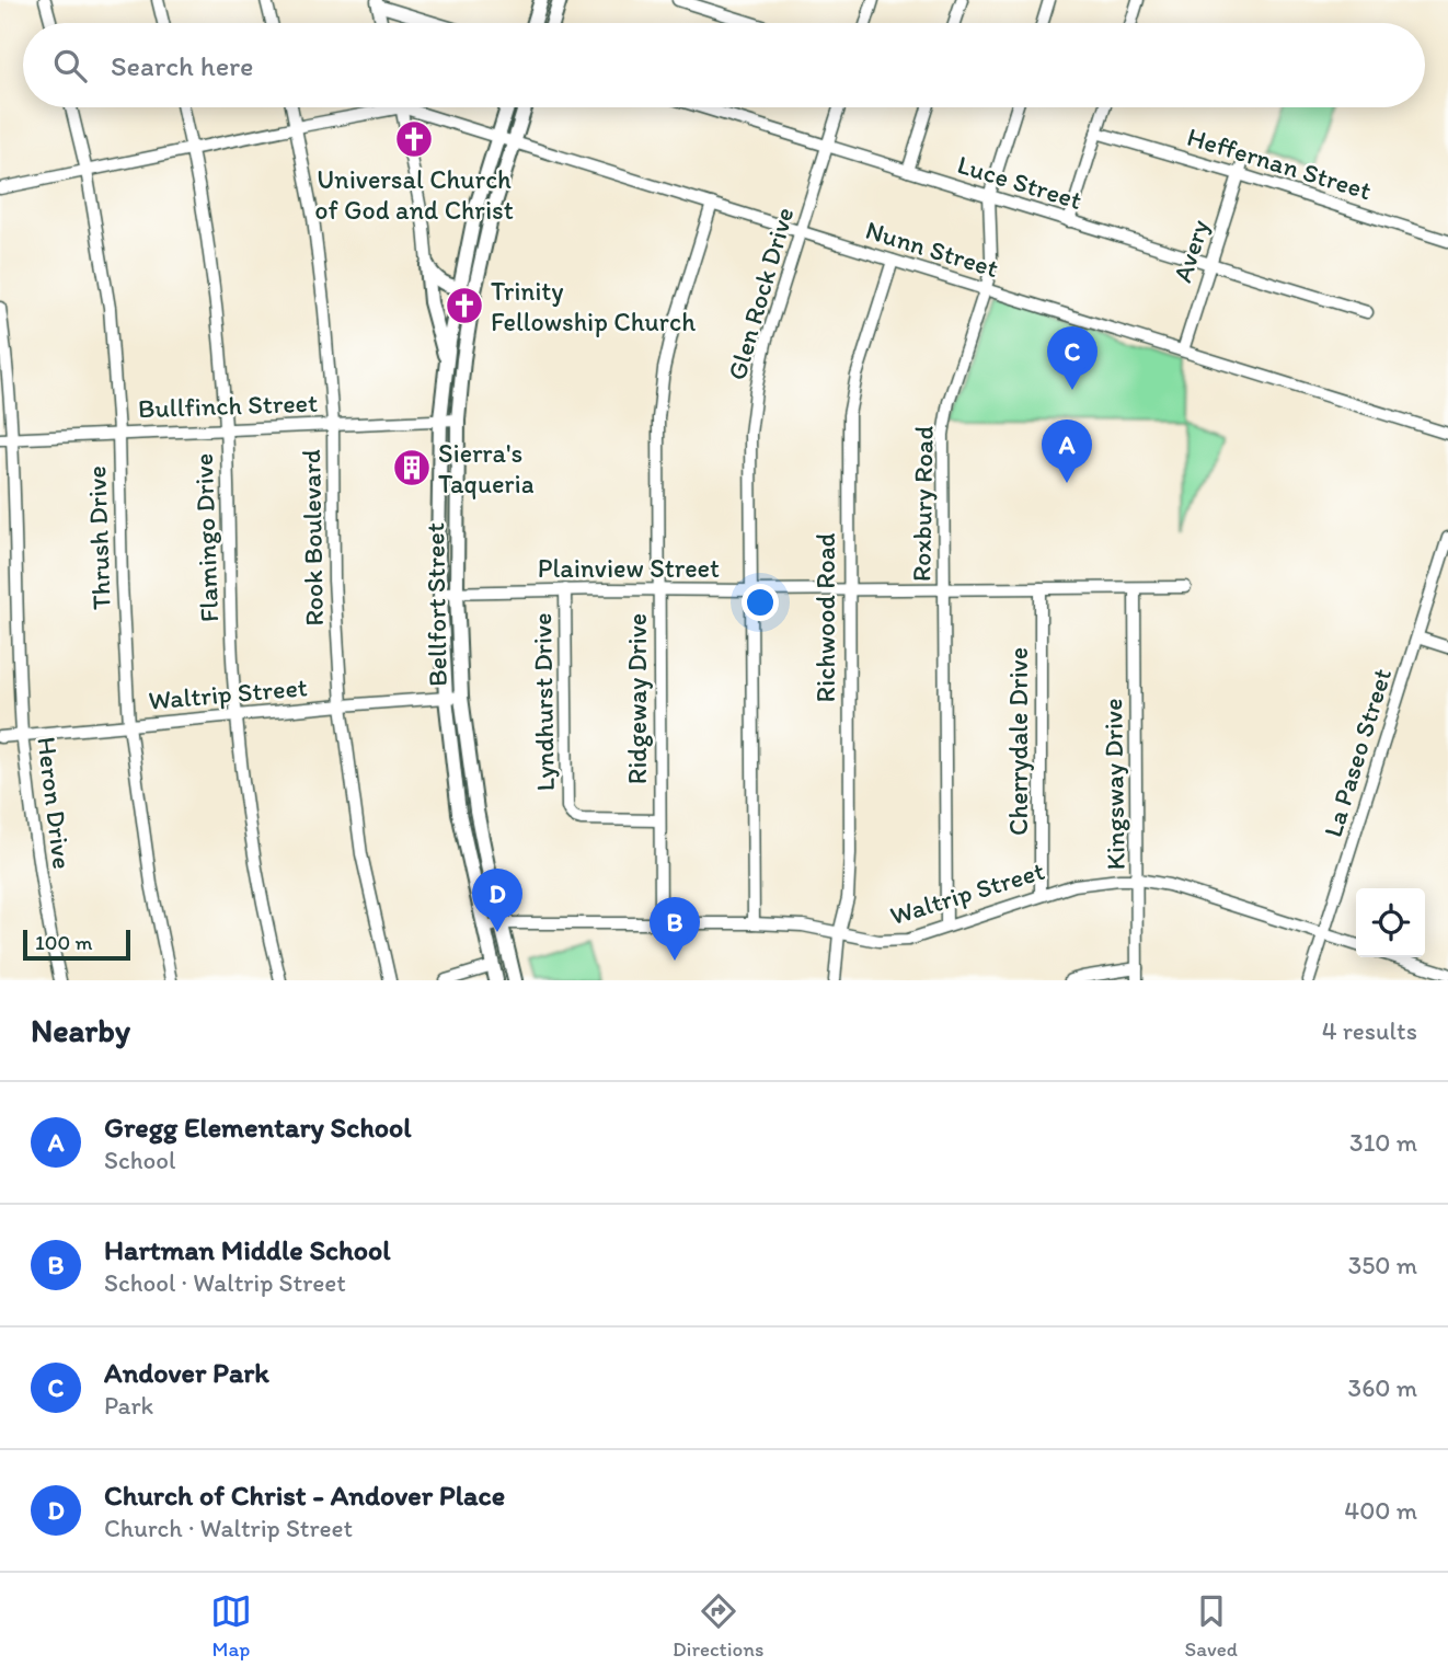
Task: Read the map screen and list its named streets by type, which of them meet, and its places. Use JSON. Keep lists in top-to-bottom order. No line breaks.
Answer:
{"streets":{"main road":["Bellfort Street"],"street":["Heffernan Street","Luce Street","Nunn Street","Avery","Glen Rock Drive","Bullfinch Street","Roxbury Road","Thrush Drive","Flamingo Drive","Rook Boulevard","Plainview Street","Richwood Road","Waltrip Street","Ridgeway Drive","Lyndhurst Drive","Cherrydale Drive","La Paseo Street","Kingsway Drive","Heron Drive"]},"crossings":[["Heffernan Street","Avery"],["Luce Street","Avery"],["Luce Street","Glen Rock Drive"],["Luce Street","Roxbury Road"],["Nunn Street","Avery"],["Nunn Street","Glen Rock Drive"],["Nunn Street","Roxbury Road"],["Nunn Street","Bellfort Street"],["Nunn Street","Richwood Road"],["Nunn Street","Ridgeway Drive"],["Glen Rock Drive","Plainview Street"],["Glen Rock Drive","Waltrip Street"],["Bullfinch Street","Thrush Drive"],["Bullfinch Street","Flamingo Drive"],["Bullfinch Street","Rook Boulevard"],["Bullfinch Street","Bellfort Street"],["Bullfinch Street","Heron Drive"],["Roxbury Road","Plainview Street"],["Roxbury Road","Waltrip Street"],["Thrush Drive","Waltrip Street"],["Flamingo Drive","Waltrip Street"],["Rook Boulevard","Waltrip Street"],["Plainview Street","Bellfort Street"],["Plainview Street","Richwood Road"],["Plainview Street","Ridgeway Drive"],["Plainview Street","Lyndhurst Drive"],["Plainview Street","Cherrydale Drive"],["Plainview Street","Kingsway Drive"],["Bellfort Street","Waltrip Street"],["Richwood Road","Waltrip Street"],["Waltrip Street","Ridgeway Drive"],["Waltrip Street","Cherrydale Drive"],["Waltrip Street","La Paseo Street"],["Waltrip Street","Kingsway Drive"],["Waltrip Street","Heron Drive"],["Ridgeway Drive","Lyndhurst Drive"]],"places":{"church":["Universal Church of God and Christ","Trinity Fellowship Church"],"building":["Sierra's Taqueria"]},"scale_bar":"100 m","page":{"search":"Search here","pins":["C","A","D","B"],"scale":"100 m","heading":["Nearby","4 results"],"list":[{"mark":"A","name":"Gregg Elementary School","note":"School","value":"310 m"},{"mark":"B","name":"Hartman Middle School","note":"School · Waltrip Street","value":"350 m"},{"mark":"C","name":"Andover Park","note":"Park","value":"360 m"},{"mark":"D","name":"Church of Christ - Andover Place","note":"Church · Waltrip Street","value":"400 m"}],"nav":["Map","Directions","Saved"]}}
